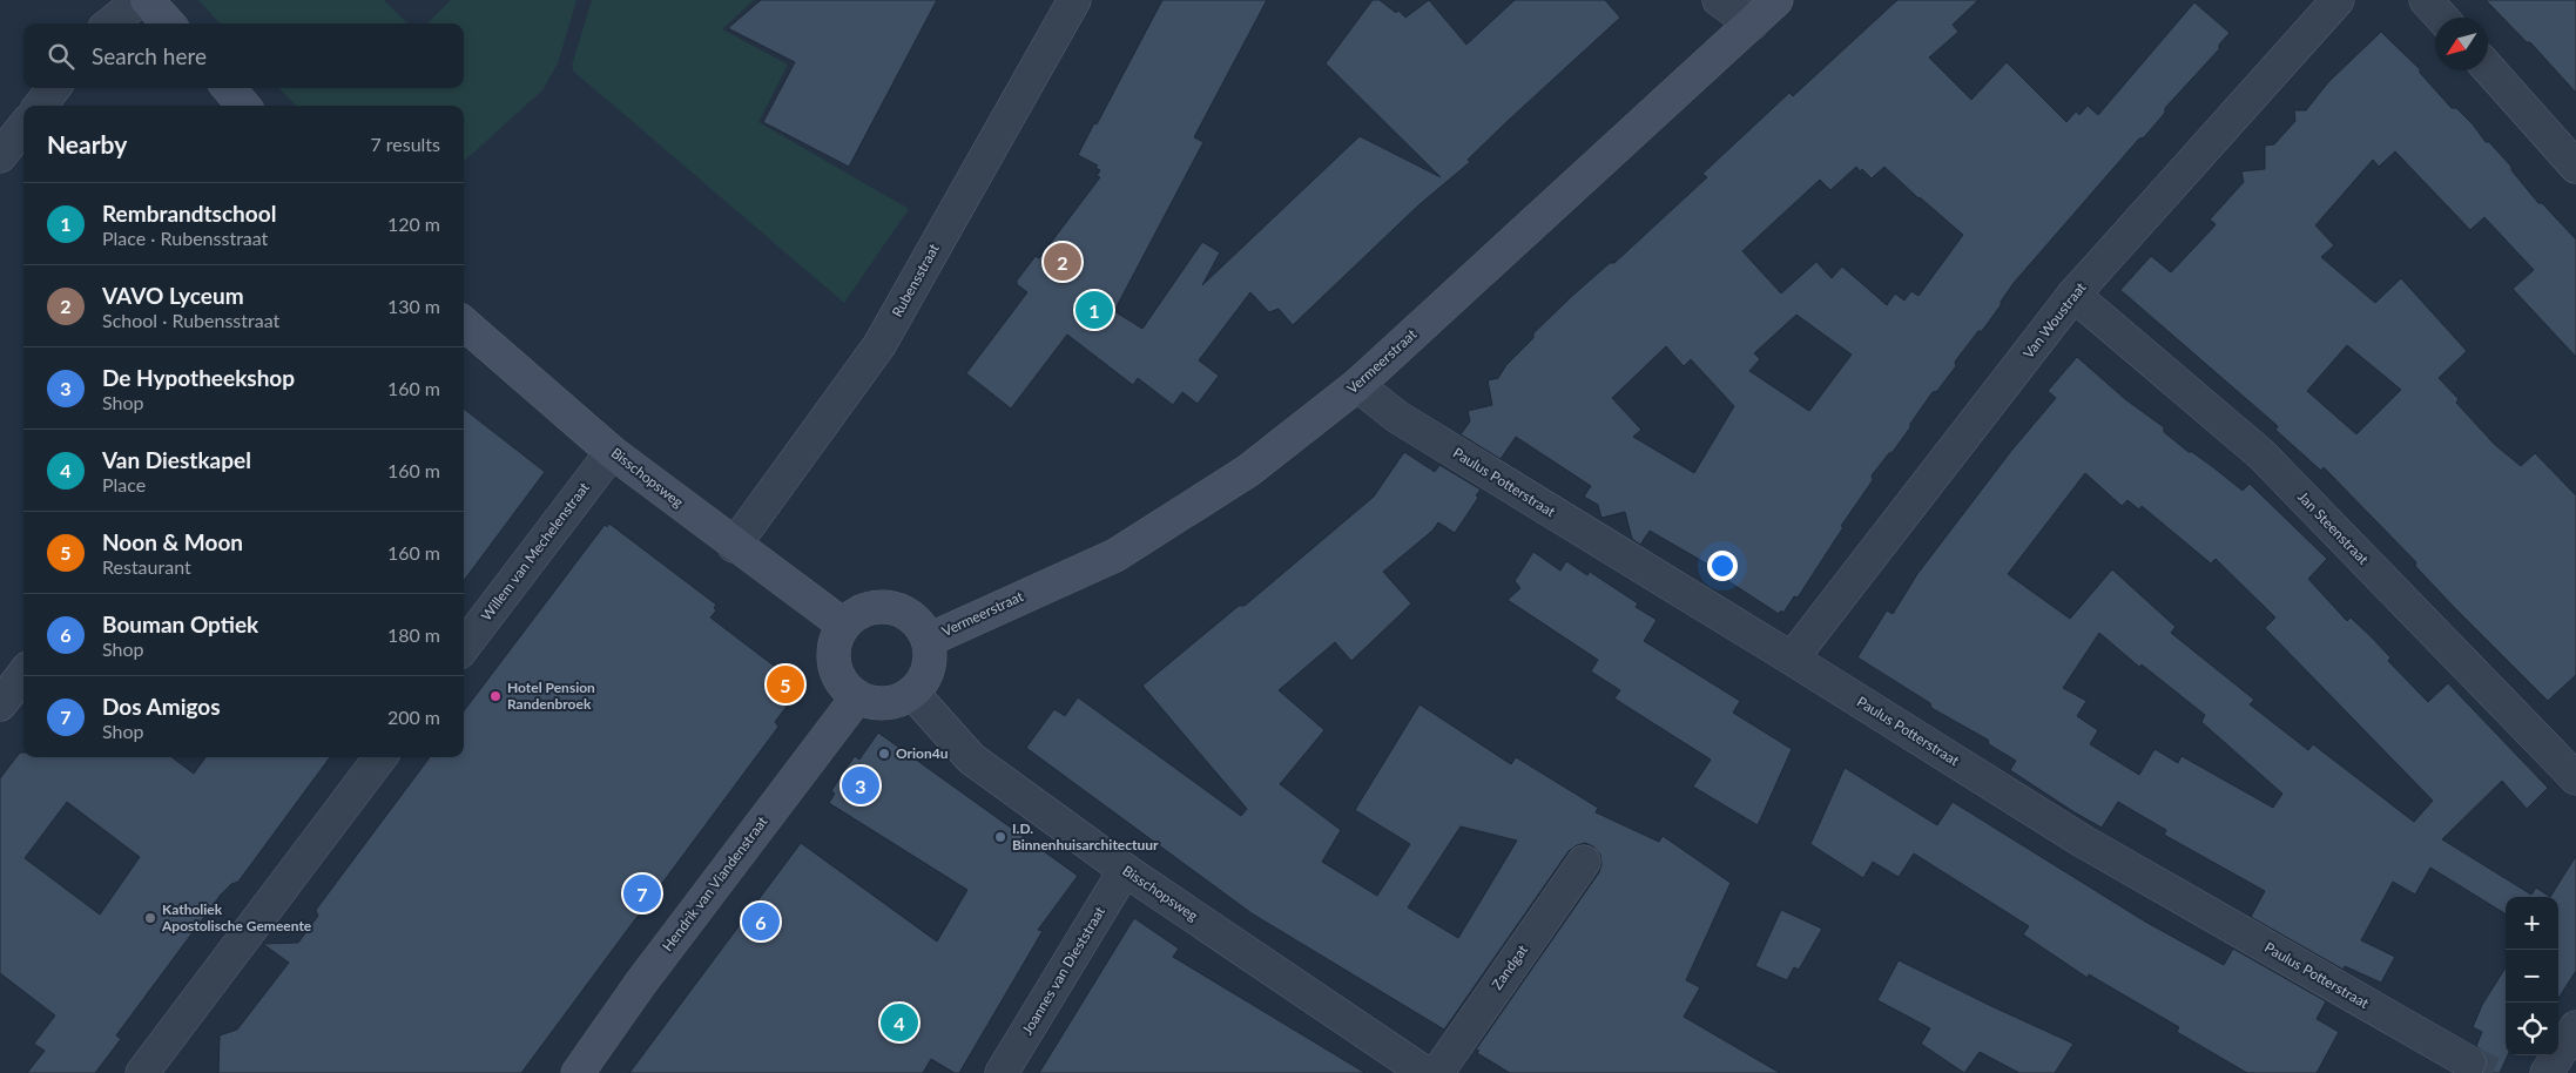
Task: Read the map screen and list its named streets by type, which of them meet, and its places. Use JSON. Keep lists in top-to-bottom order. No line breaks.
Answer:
{"streets":{"street":["Rubensstraat","Van Woustraat","Vermeerstraat","Bisschopsweg","Paulus Potterstraat","Jan Steenstraat","Willem van Mechelenstraat","Hendrik van Viandenstraat","Zandgat","Joannes van Dieststraat"]},"crossings":[["Rubensstraat","Bisschopsweg"],["Van Woustraat","Paulus Potterstraat"],["Van Woustraat","Jan Steenstraat"],["Vermeerstraat","Bisschopsweg"],["Vermeerstraat","Paulus Potterstraat"],["Vermeerstraat","Hendrik van Viandenstraat"],["Bisschopsweg","Willem van Mechelenstraat"],["Bisschopsweg","Hendrik van Viandenstraat"],["Bisschopsweg","Joannes van Dieststraat"]],"places":["Hotel Pension Randenbroek","Orion4u","I.D. Binnenhuisarchitectuur","Katholiek Apostolische Gemeente"],"north":"bottom left","page":{"search":"Search here","heading":["Nearby","7 results"],"list":[{"mark":"1","name":"Rembrandtschool","note":"Place · Rubensstraat","value":"120 m"},{"mark":"2","name":"VAVO Lyceum","note":"School · Rubensstraat","value":"130 m"},{"mark":"3","name":"De Hypotheekshop","note":"Shop","value":"160 m"},{"mark":"4","name":"Van Diestkapel","note":"Place","value":"160 m"},{"mark":"5","name":"Noon & Moon","note":"Restaurant","value":"160 m"},{"mark":"6","name":"Bouman Optiek","note":"Shop","value":"180 m"},{"mark":"7","name":"Dos Amigos","note":"Shop","value":"200 m"}],"pins":["2","1","5","3","7","6","4"],"map_buttons":["+","−"]}}
